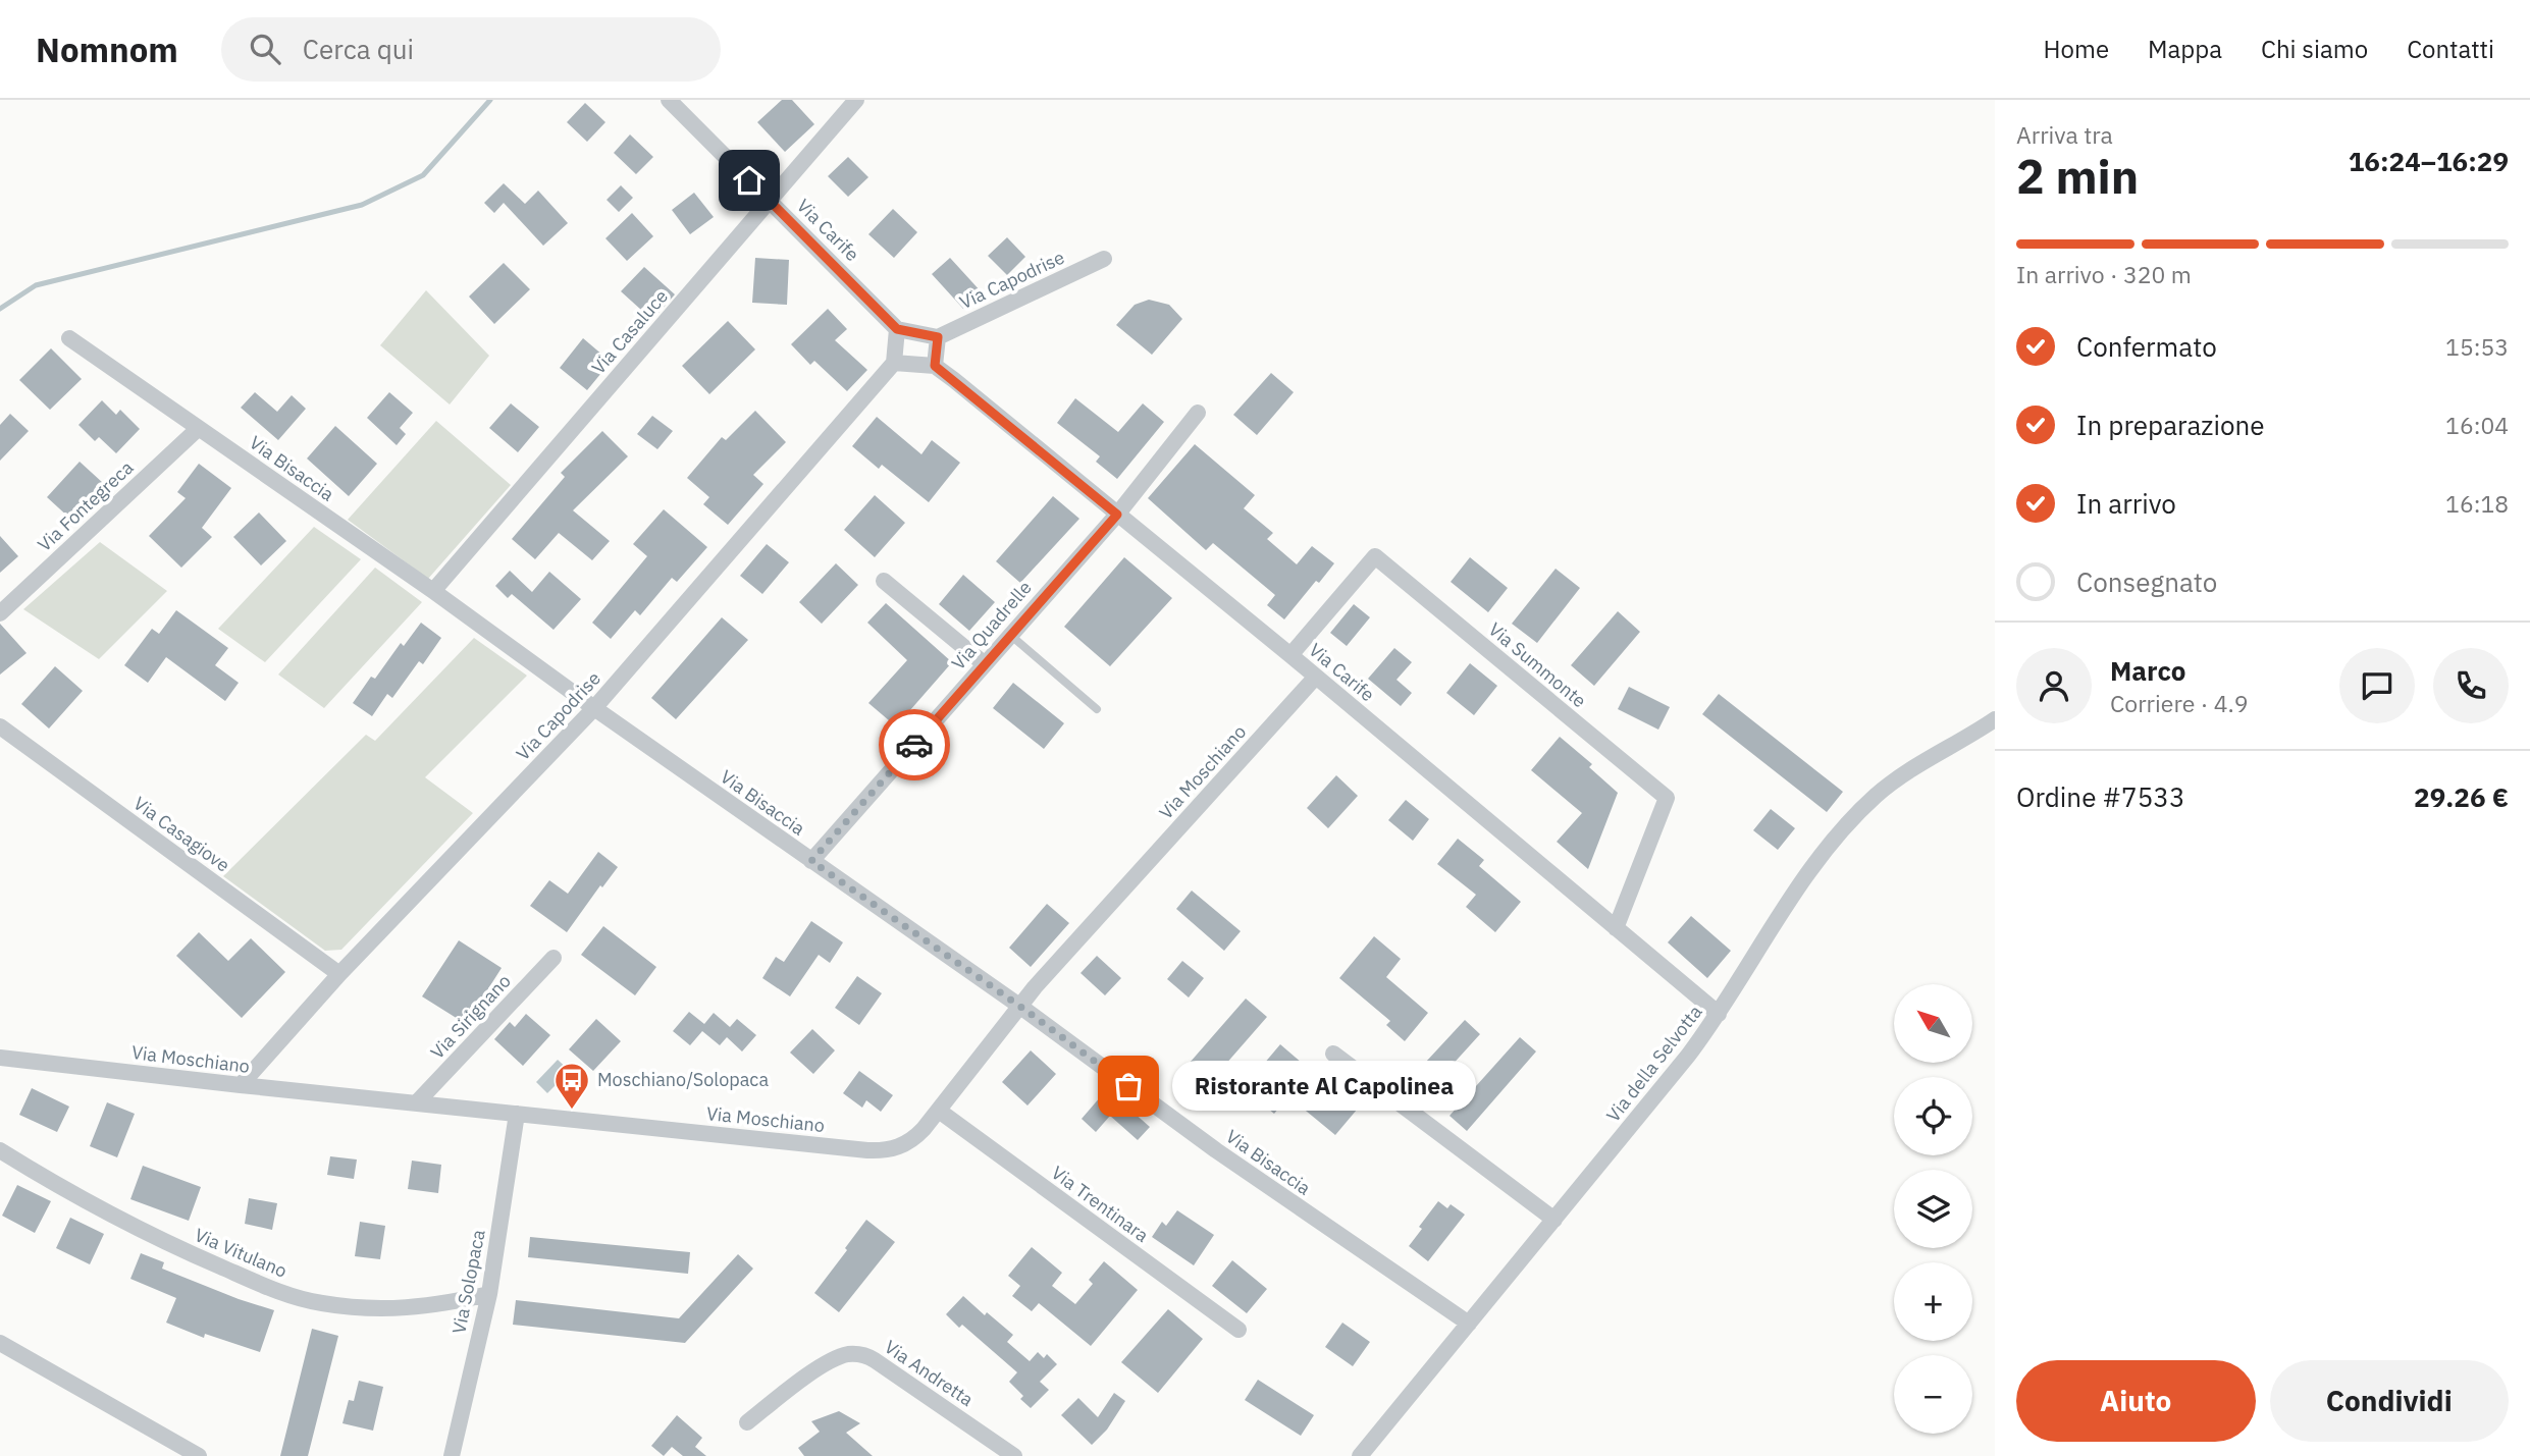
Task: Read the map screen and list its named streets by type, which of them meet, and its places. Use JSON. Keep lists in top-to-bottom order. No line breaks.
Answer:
{"streets":{"street":["Via Carife","Via Capodrise","Via Casaluce","Via Bisaccia","Via Fontegreca","Via Quadrelle","Via Summonte","Via Moschiano","Via Casagiove","Via Sirignano","Via della Selvotta","Via Trentinara","Via Vitulano","Via Solopaca","Via Andretta"]},"crossings":[["Via Carife","Via Casaluce"],["Via Carife","Via Quadrelle"],["Via Carife","Via Summonte"],["Via Carife","Via Moschiano"],["Via Carife","Via della Selvotta"],["Via Capodrise","Via Bisaccia"],["Via Capodrise","Via Moschiano"],["Via Capodrise","Via Casagiove"],["Via Casaluce","Via Bisaccia"],["Via Bisaccia","Via Fontegreca"],["Via Bisaccia","Via Quadrelle"],["Via Bisaccia","Via Moschiano"],["Via Bisaccia","Via della Selvotta"],["Via Moschiano","Via Sirignano"],["Via Moschiano","Via Trentinara"],["Via Moschiano","Via Solopaca"],["Via Vitulano","Via Solopaca"]],"places":{"other":["Ristorante Al Capolinea"],"bus stop":["Moschiano/Solopaca"]},"north":"top left","page":{"header":"Nomnom","search":"Cerca qui","nav":["Home","Mappa","Chi siamo","Contatti"],"heading":["2 min","Arriva tra","16:24–16:29"],"panel":["Marco","Corriere · 4.9","Ordine #7533","29.26 €"],"bar":"In arrivo · 320 m","list":[["Confermato","15:53"],["In preparazione","16:04"],["In arrivo","16:18"],"Consegnato"],"map_buttons":["+","−"],"bubble":"Ristorante Al Capolinea","buttons":["Aiuto","Condividi"]}}
